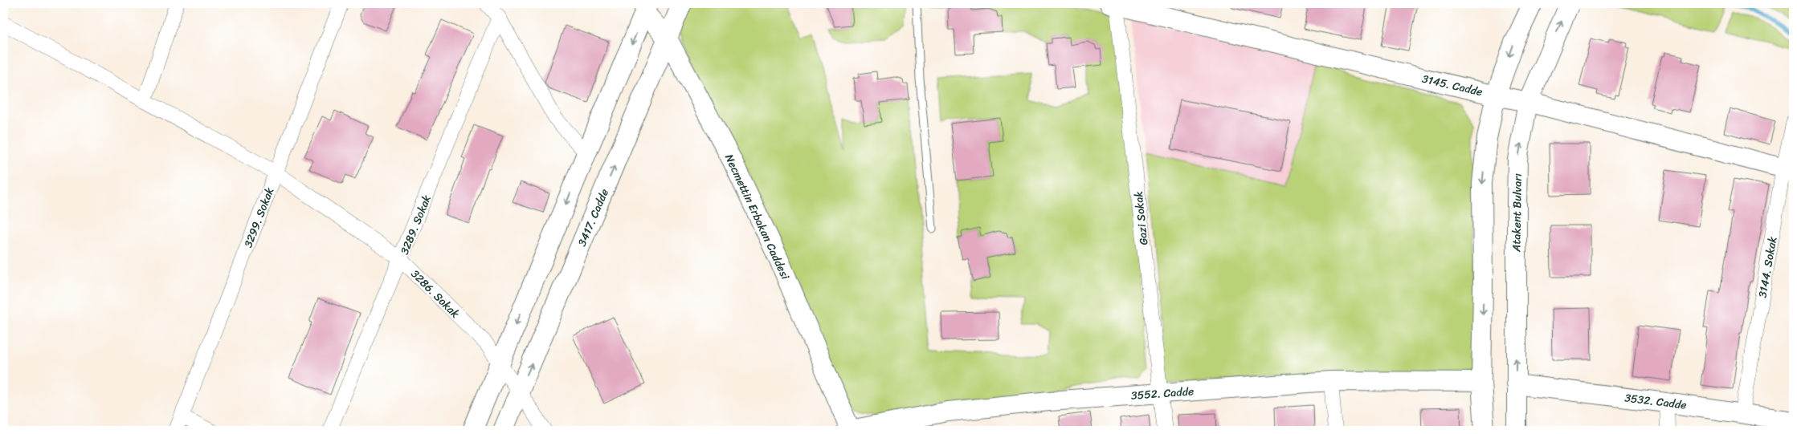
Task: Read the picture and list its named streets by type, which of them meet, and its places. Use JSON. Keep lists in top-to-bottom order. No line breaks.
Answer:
{"streets":{"street":["3145. Cadde","Atakent Bulvarı","Necmettin Erbakan Caddesi","3299. Sokak","3417. Cadde","Gazi Sokak","3289. Sokak","3144. Sokak","3286. Sokak","3552. Cadde","3532. Cadde"]},"crossings":[["3145. Cadde","Atakent Bulvarı"],["3145. Cadde","Gazi Sokak"],["3145. Cadde","3144. Sokak"],["Atakent Bulvarı","3532. Cadde"],["Necmettin Erbakan Caddesi","3417. Cadde"],["Necmettin Erbakan Caddesi","3552. Cadde"],["3299. Sokak","3286. Sokak"],["3417. Cadde","3286. Sokak"],["Gazi Sokak","3552. Cadde"],["3289. Sokak","3286. Sokak"],["3144. Sokak","3532. Cadde"]]}
